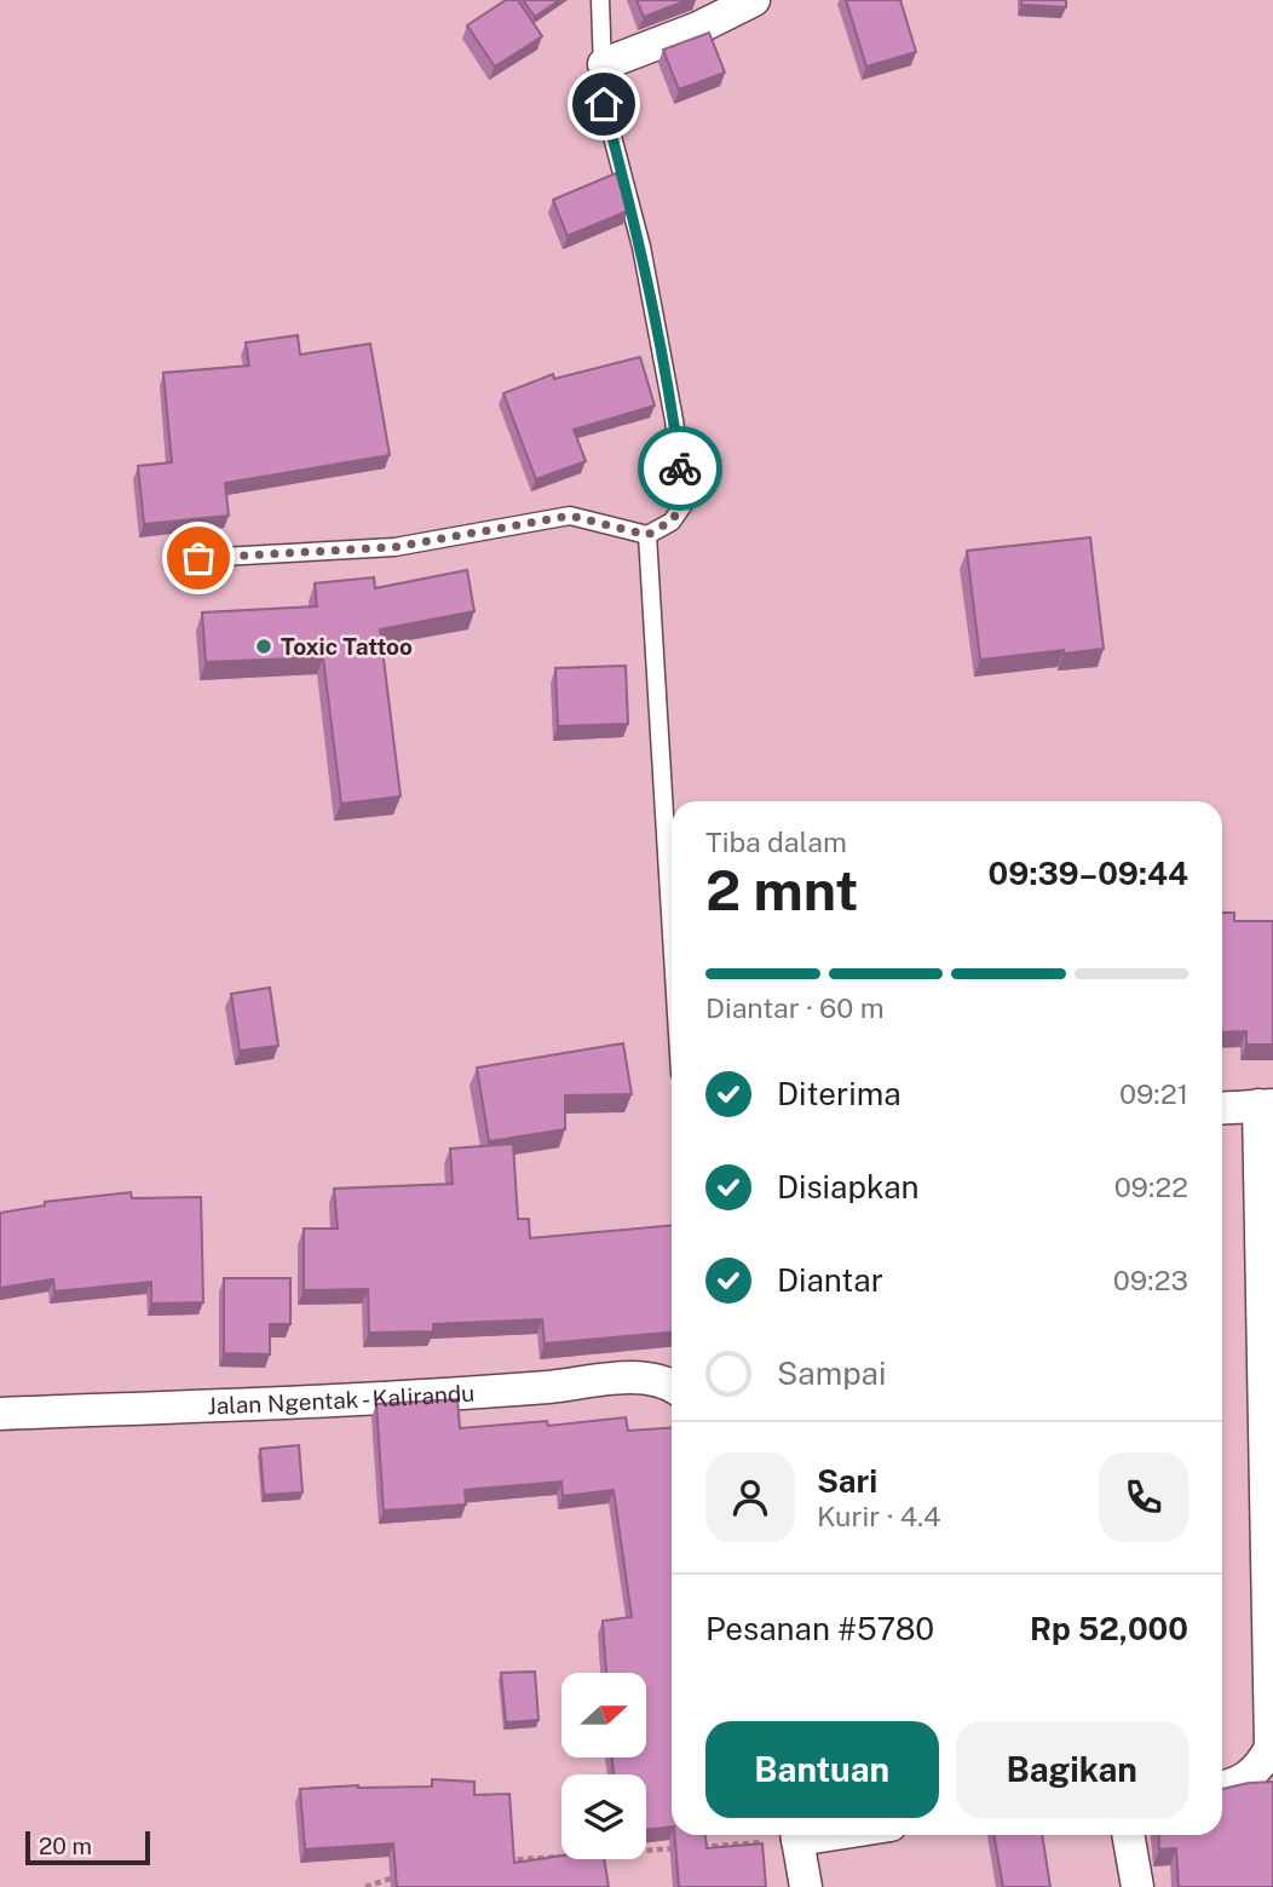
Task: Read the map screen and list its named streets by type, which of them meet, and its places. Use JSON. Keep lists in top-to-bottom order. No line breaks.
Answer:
{"streets":{"street":["Jalan Ngentak - Kalirandu"]},"places":["Toxic Tattoo"],"scale_bar":"20 m","north":"right","page":{"heading":["2 mnt","Tiba dalam","09:39–09:44"],"panel":["Sari","Kurir · 4.4","Pesanan #5780","Rp 52,000"],"bar":"Diantar · 60 m","list":[["Diterima","09:21"],["Disiapkan","09:22"],["Diantar","09:23"],"Sampai"],"buttons":["Bantuan","Bagikan"],"scale":"20 m"}}
